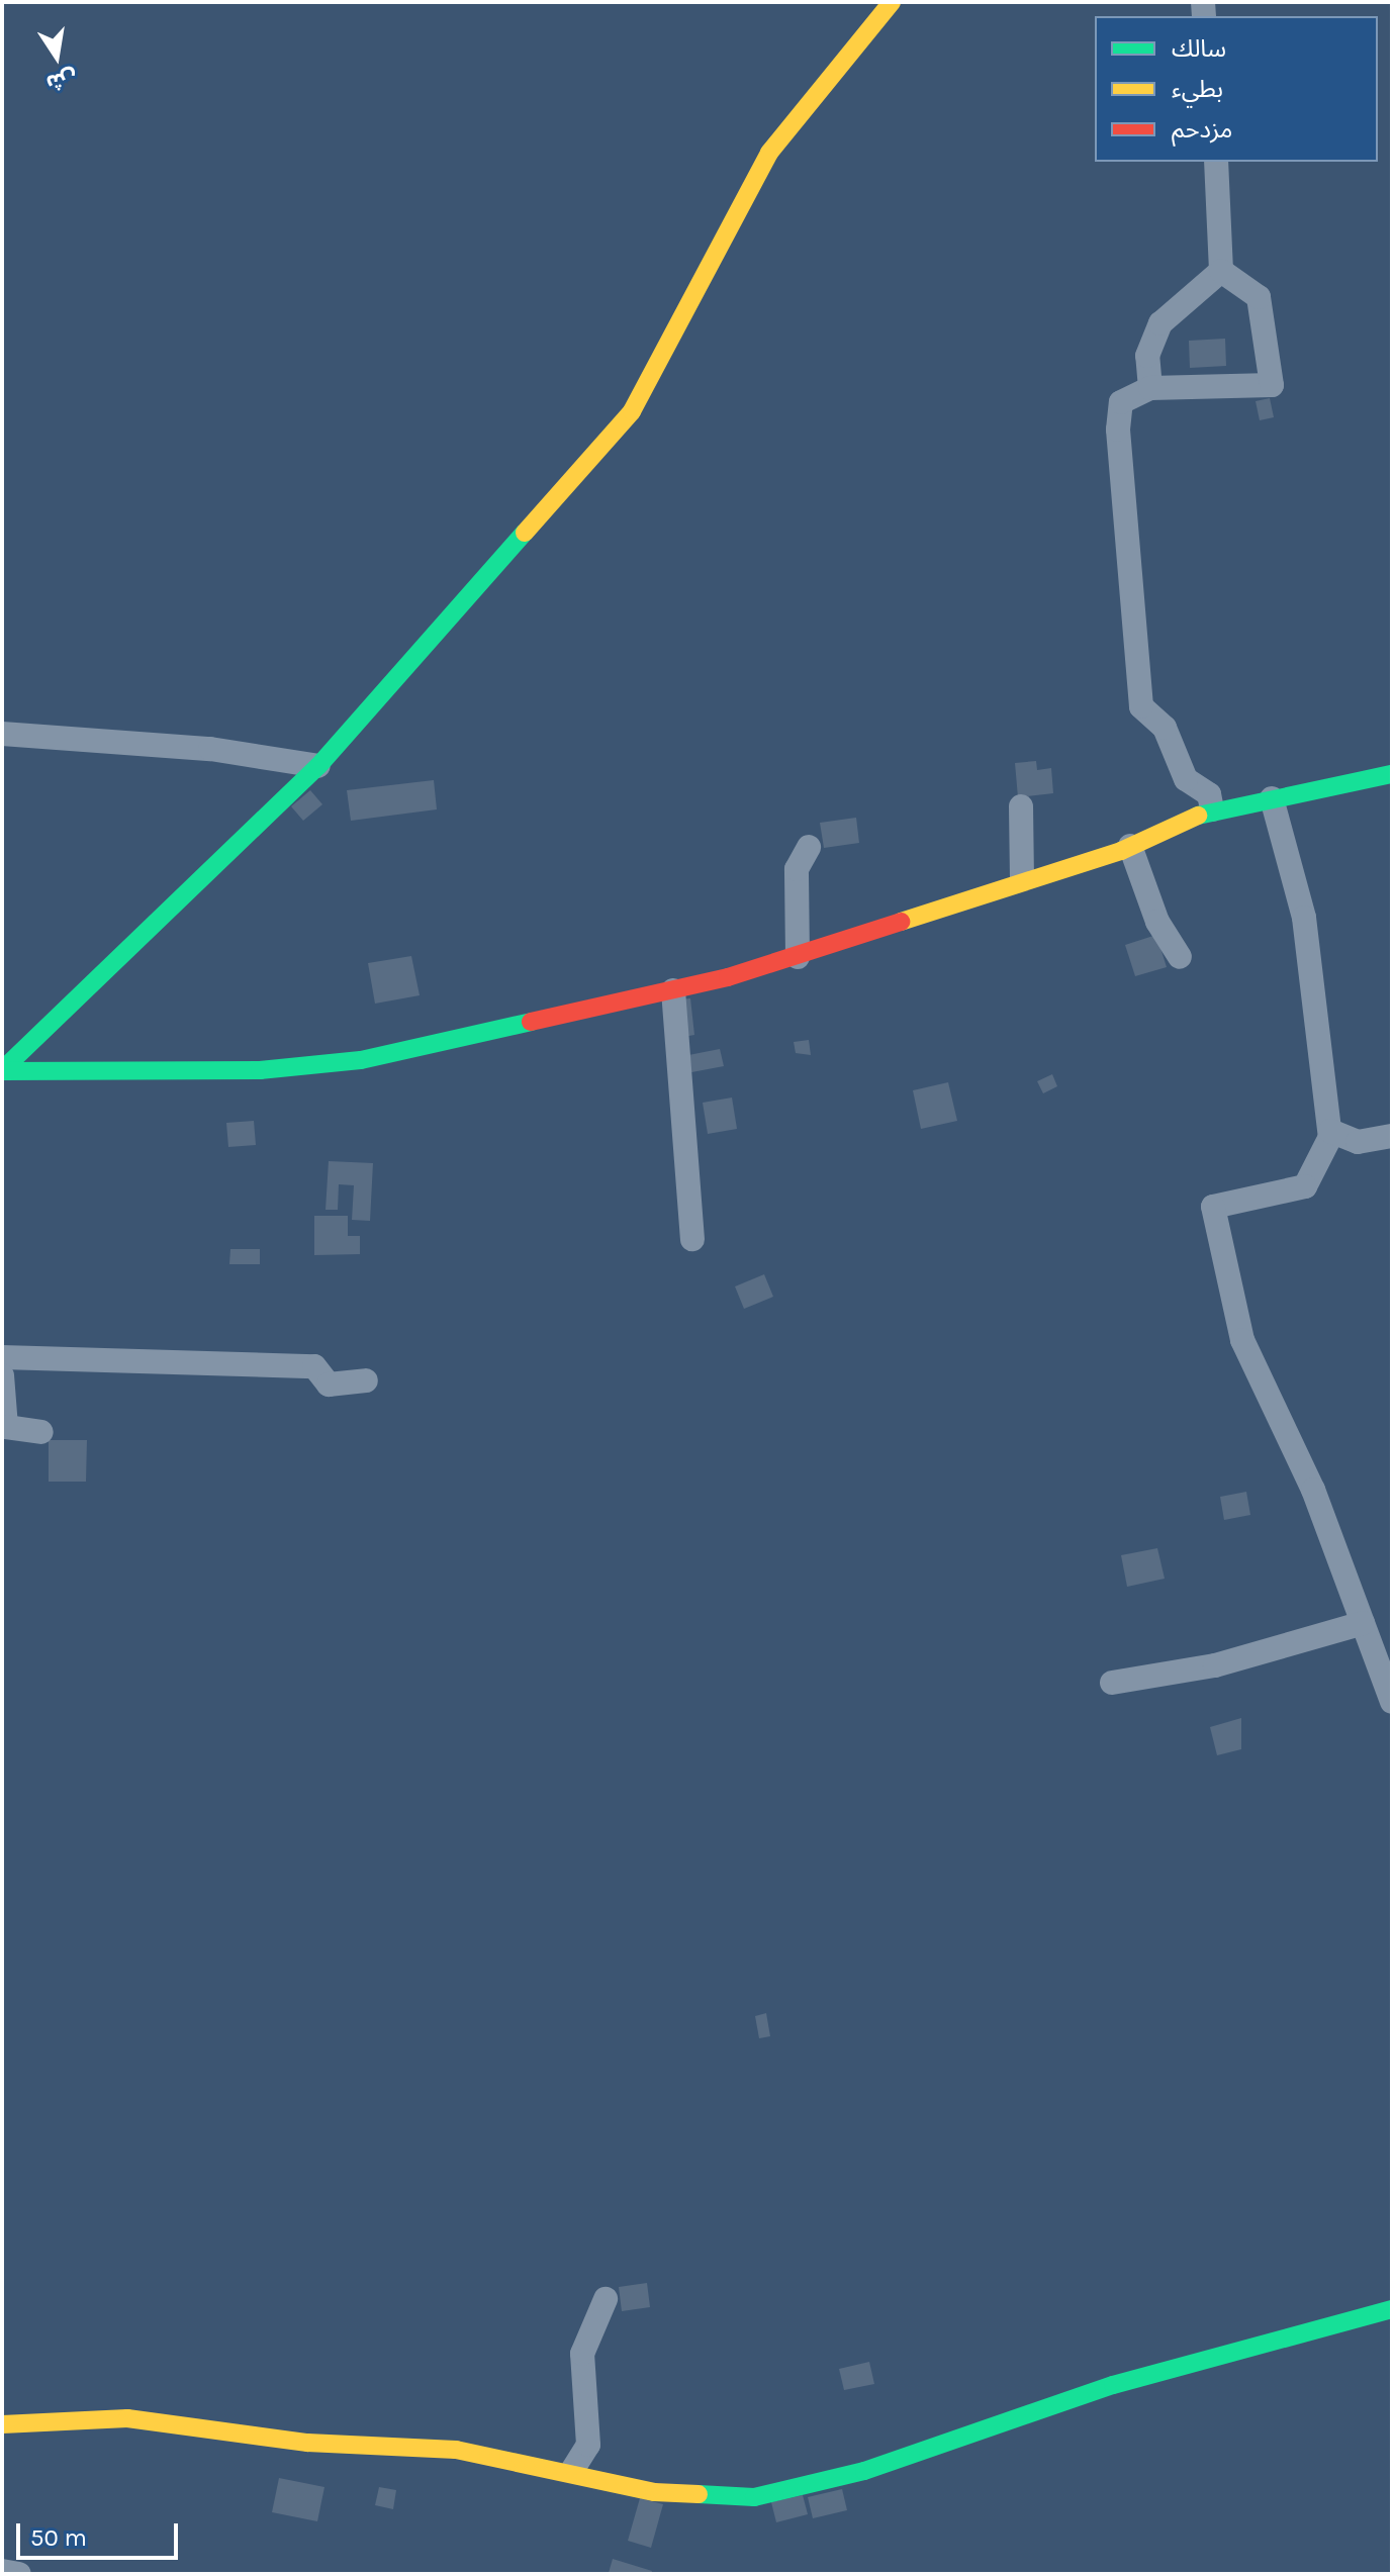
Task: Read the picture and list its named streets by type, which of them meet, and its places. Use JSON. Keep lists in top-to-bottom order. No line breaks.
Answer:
{"legend":["سالك","بطيء","مزدحم"],"scale_bar":"50 m","north":"bottom"}
